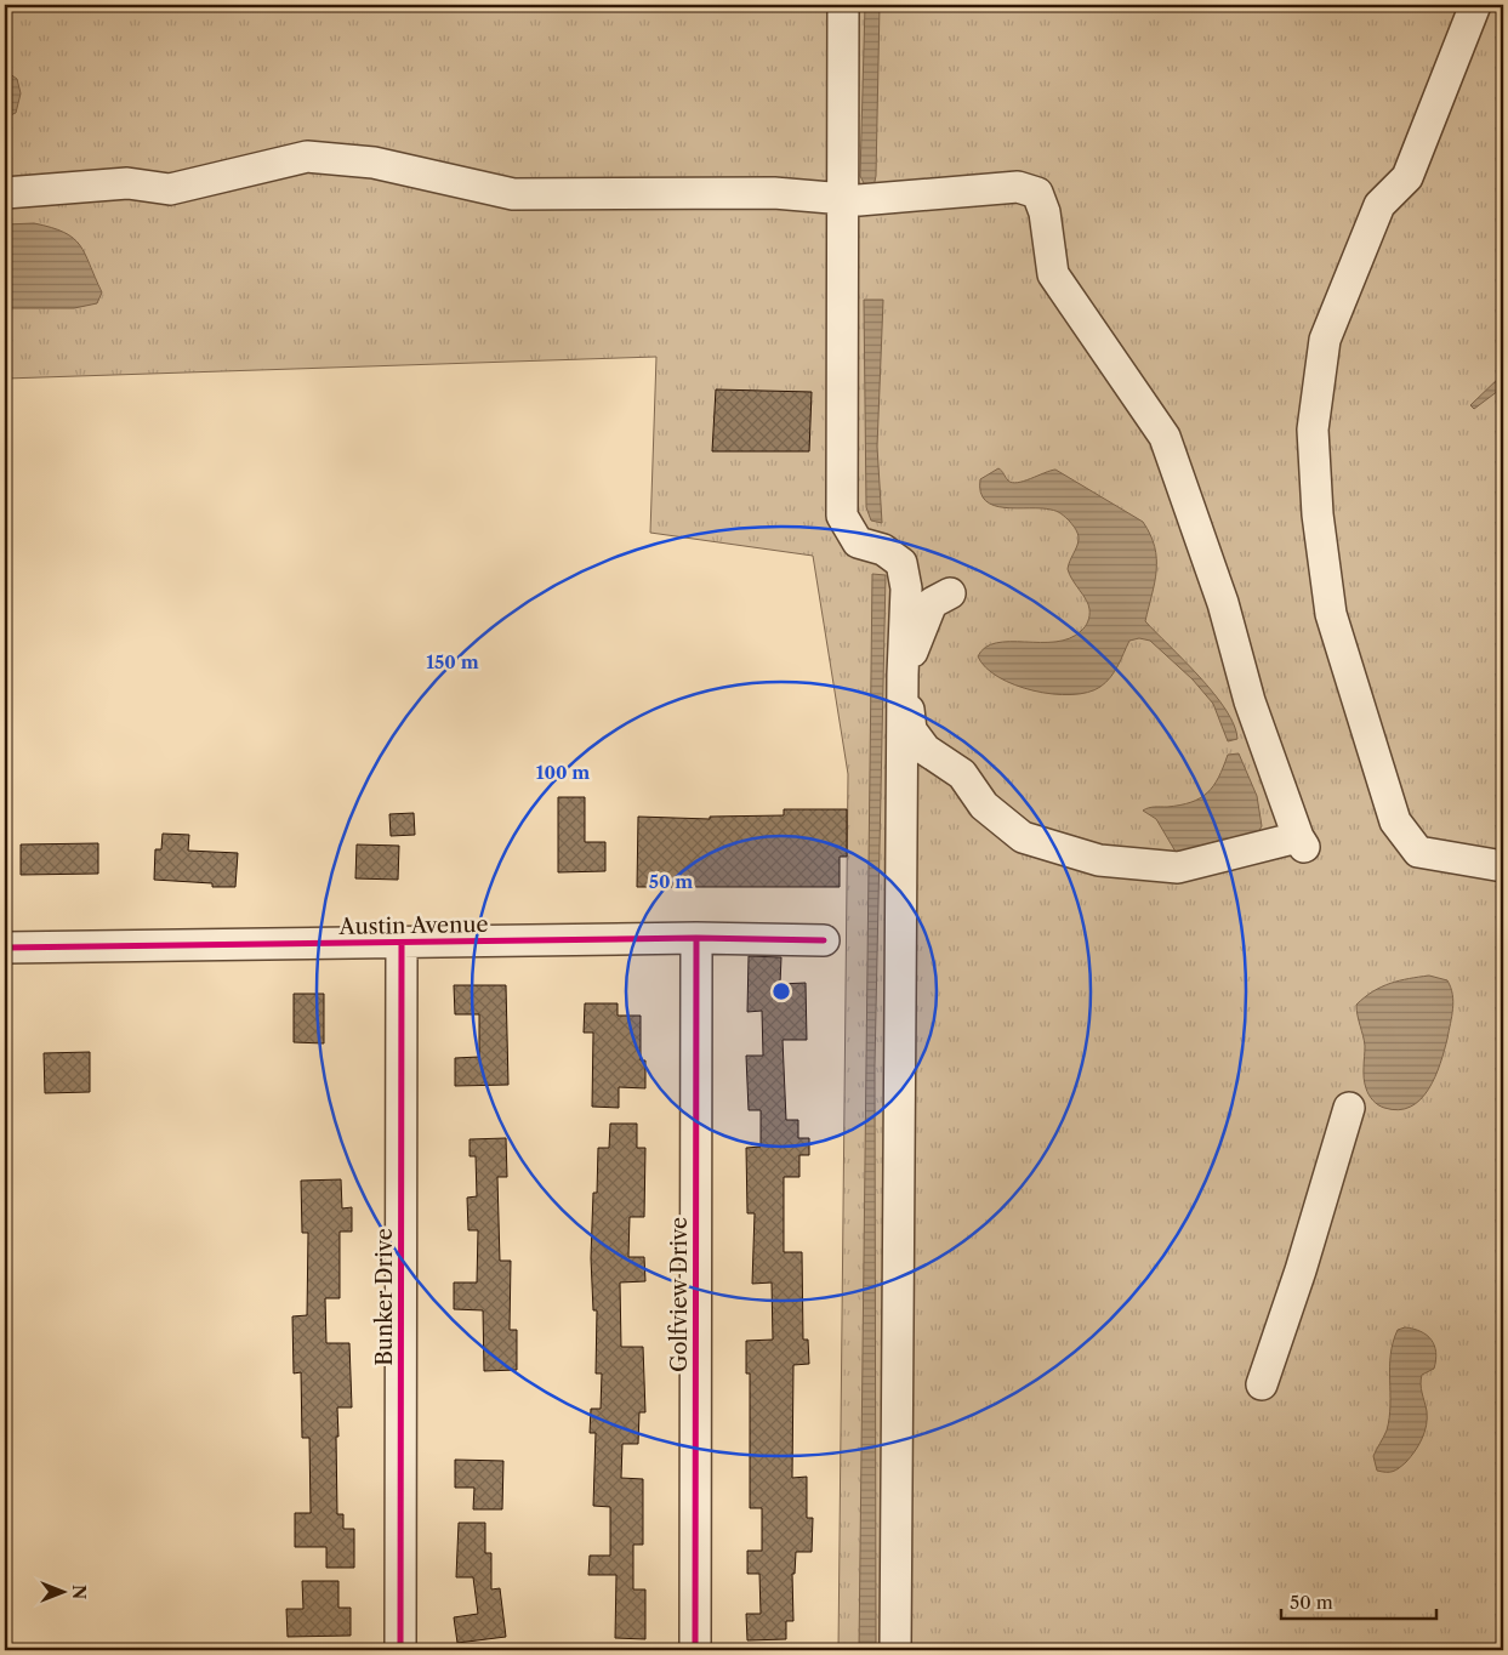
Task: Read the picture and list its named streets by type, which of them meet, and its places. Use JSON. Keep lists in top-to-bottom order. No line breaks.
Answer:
{"streets":{"street":["Austin Avenue","Golfview Drive","Bunker Drive"]},"crossings":[["Austin Avenue","Golfview Drive"],["Austin Avenue","Bunker Drive"]],"scale_bar":"50 m","north":"right","rings":["150 m","100 m","50 m"]}
